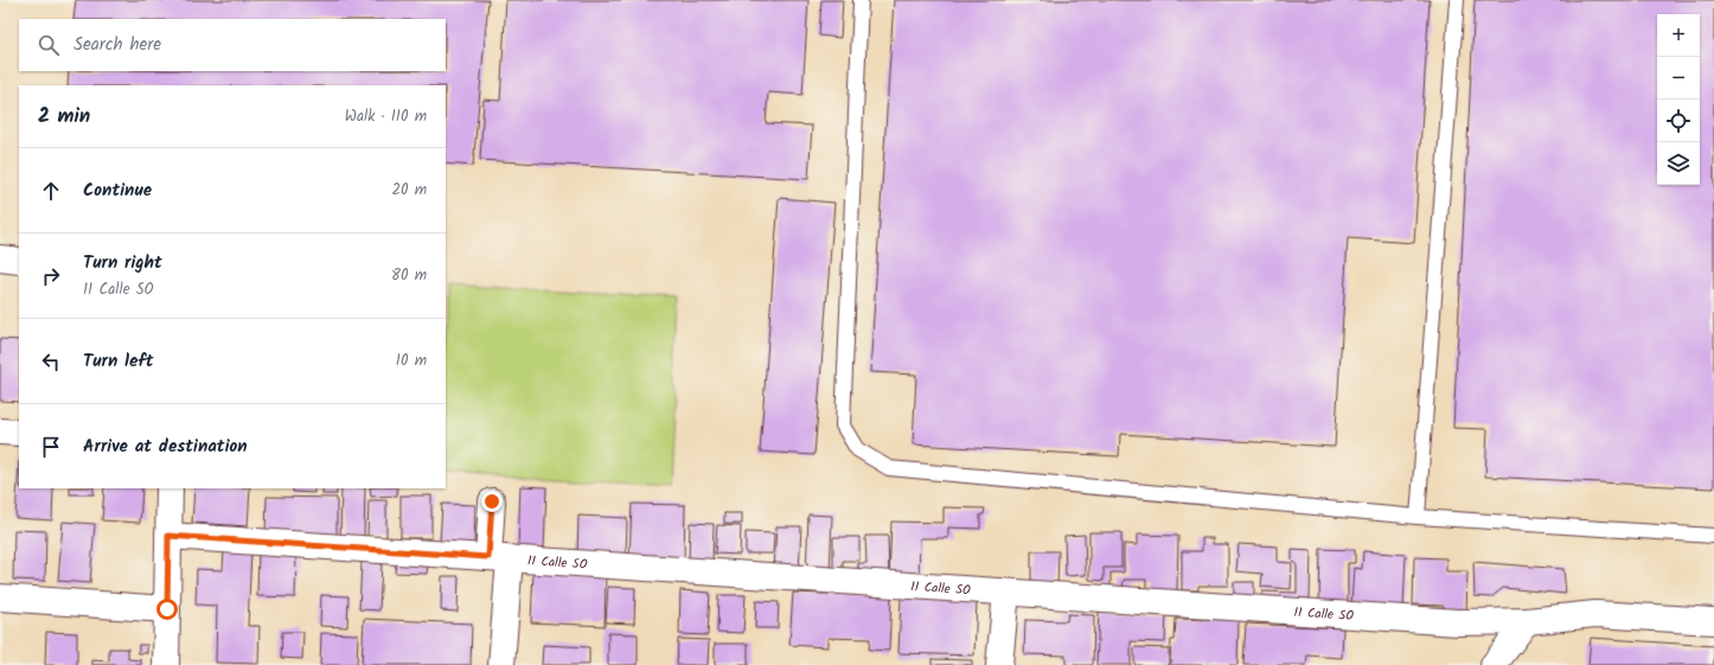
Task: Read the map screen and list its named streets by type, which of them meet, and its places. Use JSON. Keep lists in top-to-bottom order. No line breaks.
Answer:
{"streets":{"street":["11 Calle SO"]},"page":{"map_buttons":["+","−"],"search":"Search here","heading":["2 min","Walk · 110 m"],"list":[["Continue","20 m"],["Turn right","11 Calle SO","80 m"],["Turn left","10 m"],"Arrive at destination"]}}
